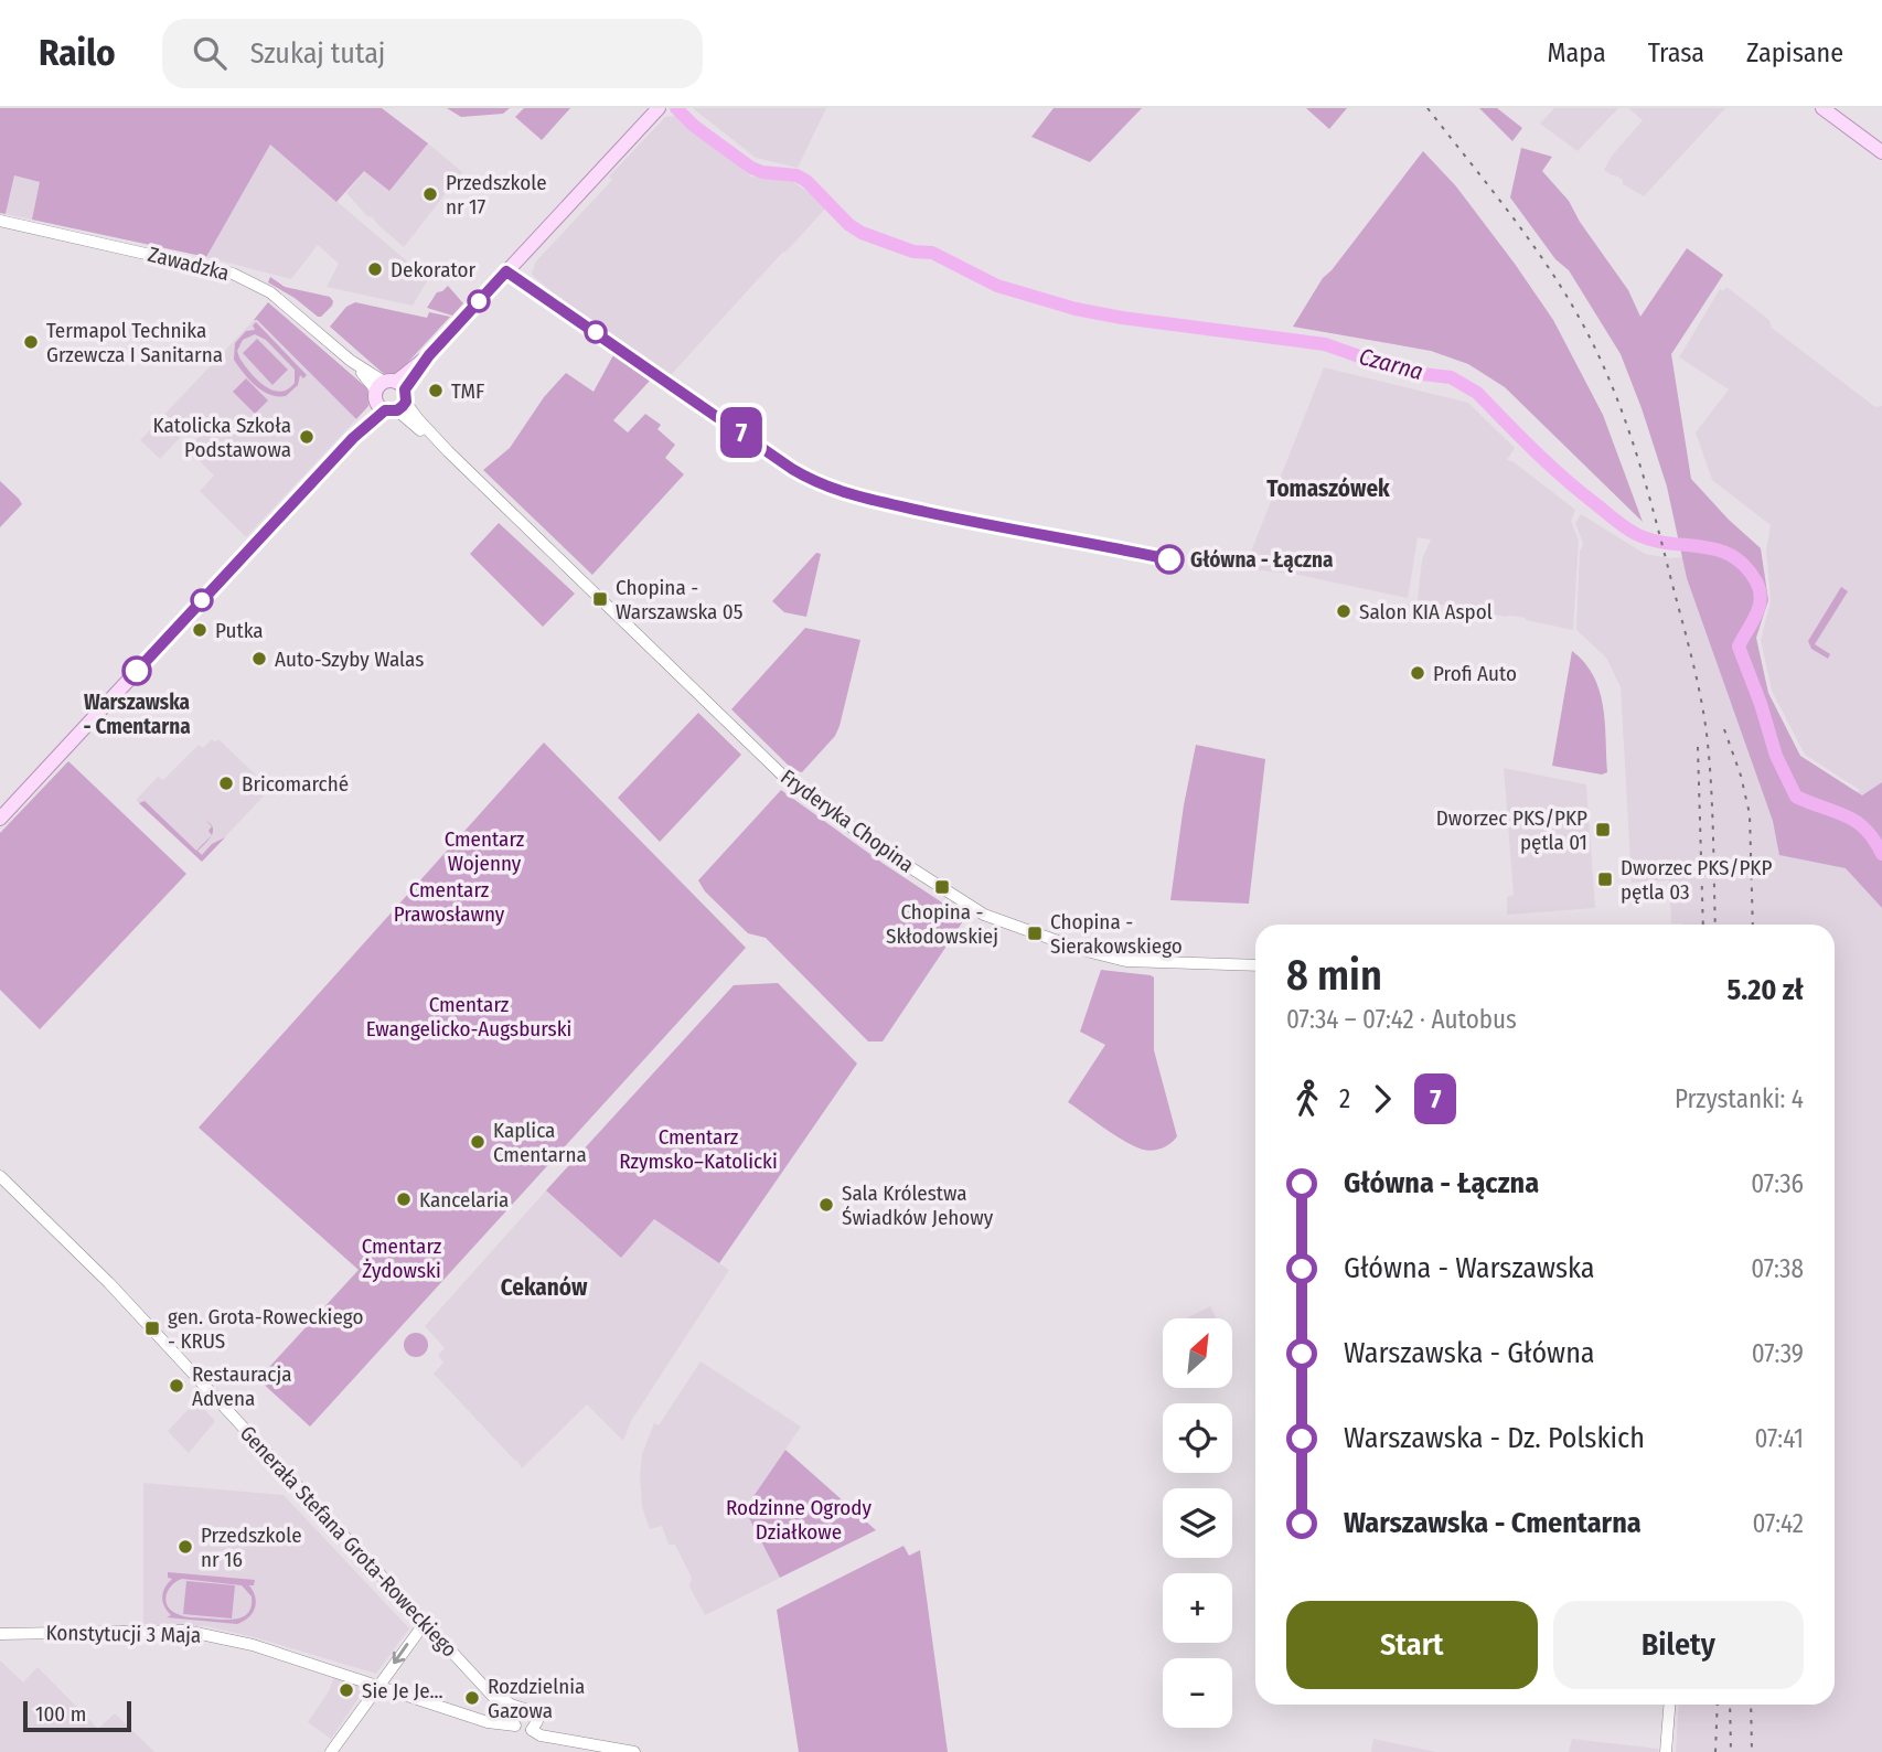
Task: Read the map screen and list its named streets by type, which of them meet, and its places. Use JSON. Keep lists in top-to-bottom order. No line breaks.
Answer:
{"streets":{"street":["Zawadzka","Fryderyka Chopina","Generała Stefana Grota-Roweckiego","Konstytucji 3 Maja"]},"crossings":[["Zawadzka","Fryderyka Chopina"],["Generała Stefana Grota-Roweckiego","Konstytucji 3 Maja"]],"districts":["Tomaszówek","Cekanów"],"water":["Czarna"],"parks":["Cmentarz Wojenny","Cmentarz Prawosławny","Cmentarz Ewangelicko-Augsburski","Cmentarz Rzymsko–Katolicki","Cmentarz Żydowski","Rodzinne Ogrody Działkowe"],"places":{"other":["Przedszkole nr 17","Dekorator","Termapol Technika Grzewcza I Sanitarna","TMF","Katolicka Szkoła Podstawowa","Główna - Łączna","Salon KIA Aspol","Putka","Auto-Szyby Walas","Warszawska - Cmentarna","Profi Auto","Bricomarché","Kaplica Cmentarna","Kancelaria","Sala Królestwa Świadków Jehowy","Restauracja Advena","Przedszkole nr 16","Sie Je Je...","Rozdzielnia Gazowa"],"transit":["Chopina - Warszawska 05","Dworzec PKS/PKP pętla 01","Dworzec PKS/PKP pętla 03","Chopina - Skłodowskiej","Chopina - Sierakowskiego","gen. Grota-Roweckiego - KRUS"]},"lines":["bus line 7"],"scale_bar":"100 m","north":"top right","page":{"header":"Railo","search":"Szukaj tutaj","nav":["Mapa","Trasa","Zapisane"],"on_map":"7","heading":["8 min","07:34 – 07:42 · Autobus","5.20 zł"],"legs":["2","7","Przystanki: 4"],"list":[{"name":"Główna - Łączna","value":"07:36"},{"name":"Główna - Warszawska","value":"07:38"},{"name":"Warszawska - Główna","value":"07:39"},{"name":"Warszawska - Dz. Polskich","value":"07:41"},{"name":"Warszawska - Cmentarna","value":"07:42"}],"map_buttons":["+","−"],"buttons":["Start","Bilety"],"scale":"100 m"}}
